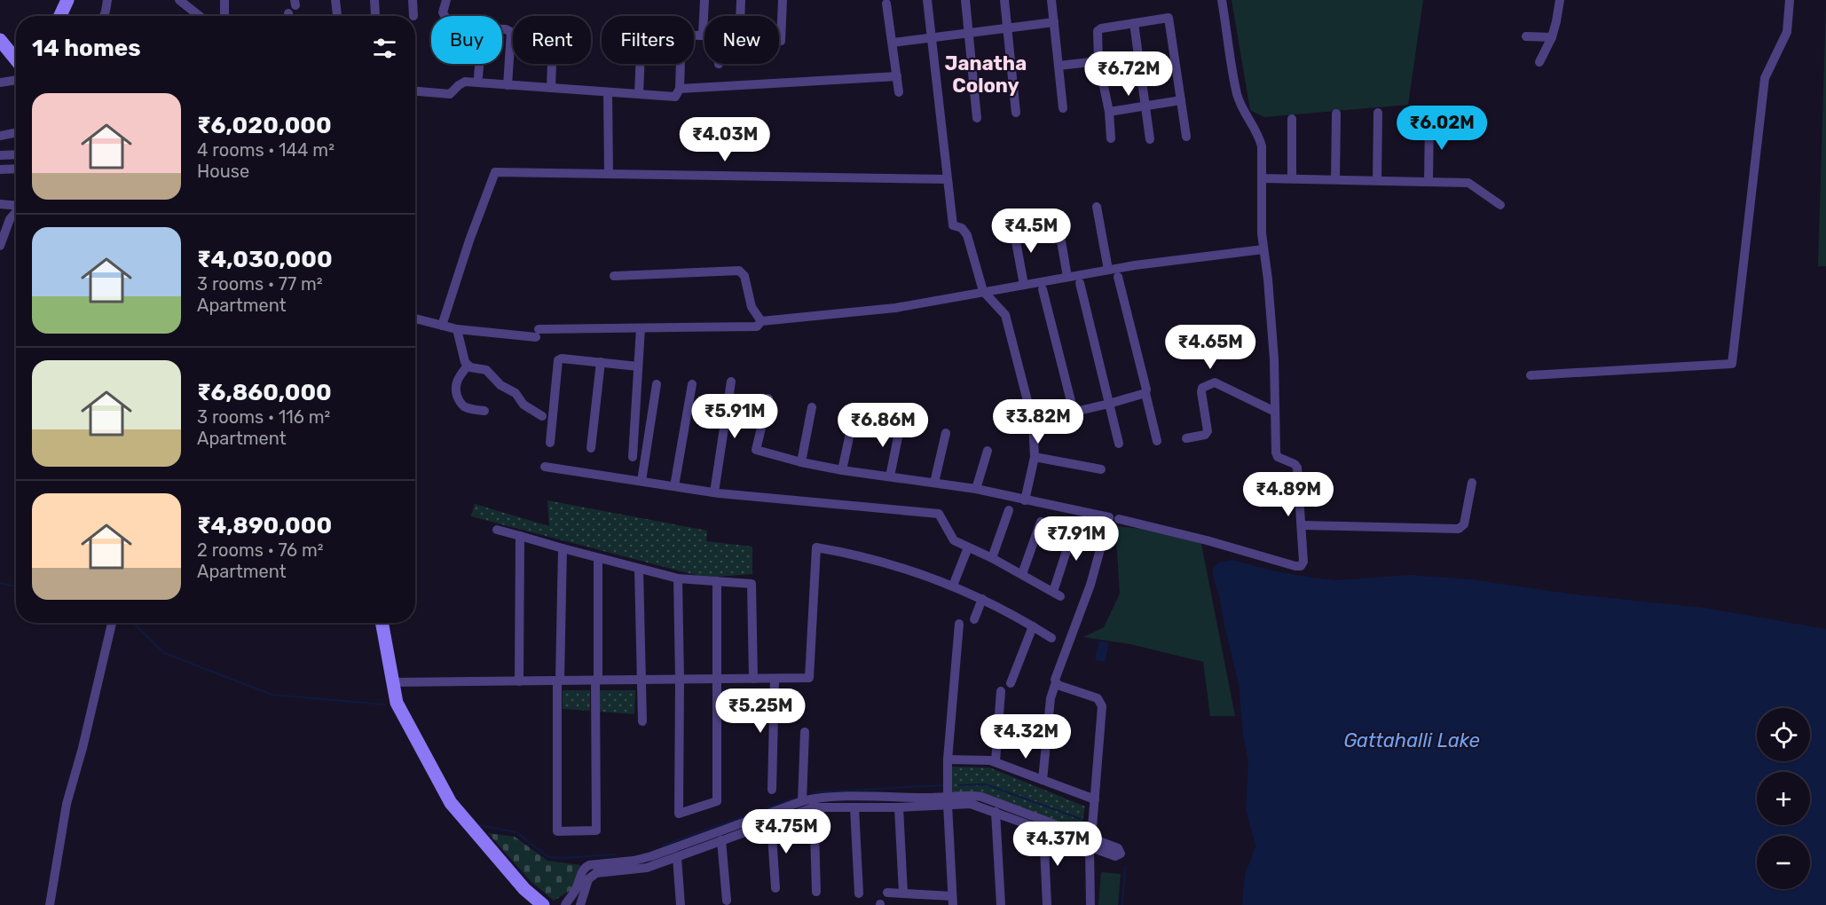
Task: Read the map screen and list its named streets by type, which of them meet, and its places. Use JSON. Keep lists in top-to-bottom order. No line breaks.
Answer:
{"districts":["Janatha Colony"],"water":["Gattahalli Lake"],"page":{"chip":["Buy","Rent","Filters","New"],"heading":"14 homes","price":["₹6.72M","₹6.02M","₹4.03M","₹4.5M","₹4.65M","₹5.91M","₹3.82M","₹6.86M","₹4.89M","₹7.91M","₹5.25M","₹4.32M","₹4.75M","₹4.37M"],"list":[{"name":"₹6,020,000","note":"4 rooms · 144 m² · House"},{"name":"₹4,030,000","note":"3 rooms · 77 m² · Apartment"},{"name":"₹6,860,000","note":"3 rooms · 116 m² · Apartment"},{"name":"₹4,890,000","note":"2 rooms · 76 m² · Apartment"}],"map_buttons":["+","−"]}}
